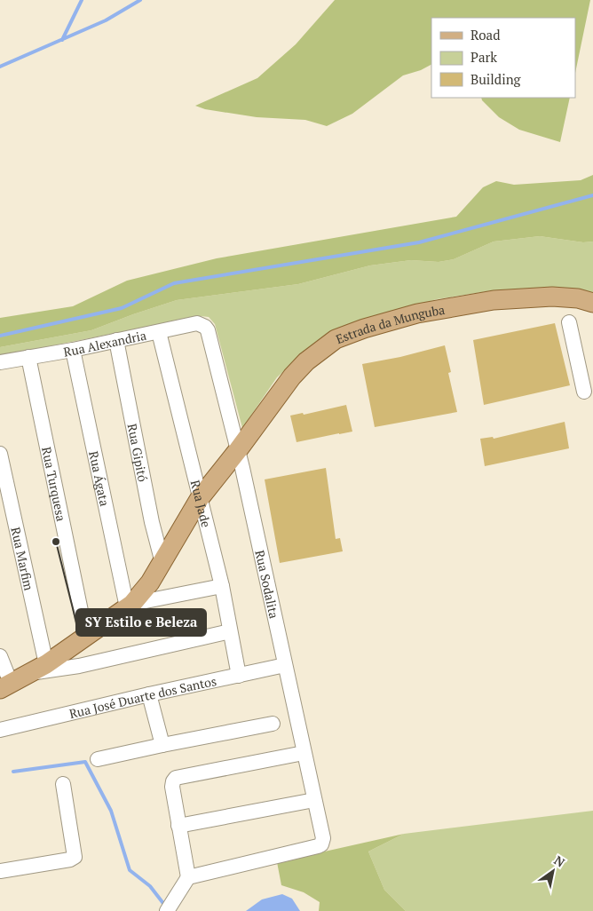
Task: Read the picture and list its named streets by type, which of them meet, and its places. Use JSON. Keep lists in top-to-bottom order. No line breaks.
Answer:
{"streets":{"main road":["Estrada da Munguba"],"street":["Rua Alexandria","Rua Gipitó","Rua Ágata","Rua Turquesa","Rua Jade","Rua Marfim","Rua Sodalita","Rua José Duarte dos Santos"]},"crossings":[["Estrada da Munguba","Rua Gipitó"],["Estrada da Munguba","Rua Ágata"],["Estrada da Munguba","Rua Turquesa"],["Estrada da Munguba","Rua Jade"],["Estrada da Munguba","Rua Marfim"],["Estrada da Munguba","Rua Sodalita"],["Rua Alexandria","Rua Gipitó"],["Rua Alexandria","Rua Ágata"],["Rua Alexandria","Rua Turquesa"],["Rua Alexandria","Rua Jade"],["Rua Alexandria","Rua Sodalita"],["Rua Jade","Rua José Duarte dos Santos"],["Rua Sodalita","Rua José Duarte dos Santos"]],"places":["SY Estilo e Beleza"],"legend":["Road","Park","Building"],"north":"top right"}
